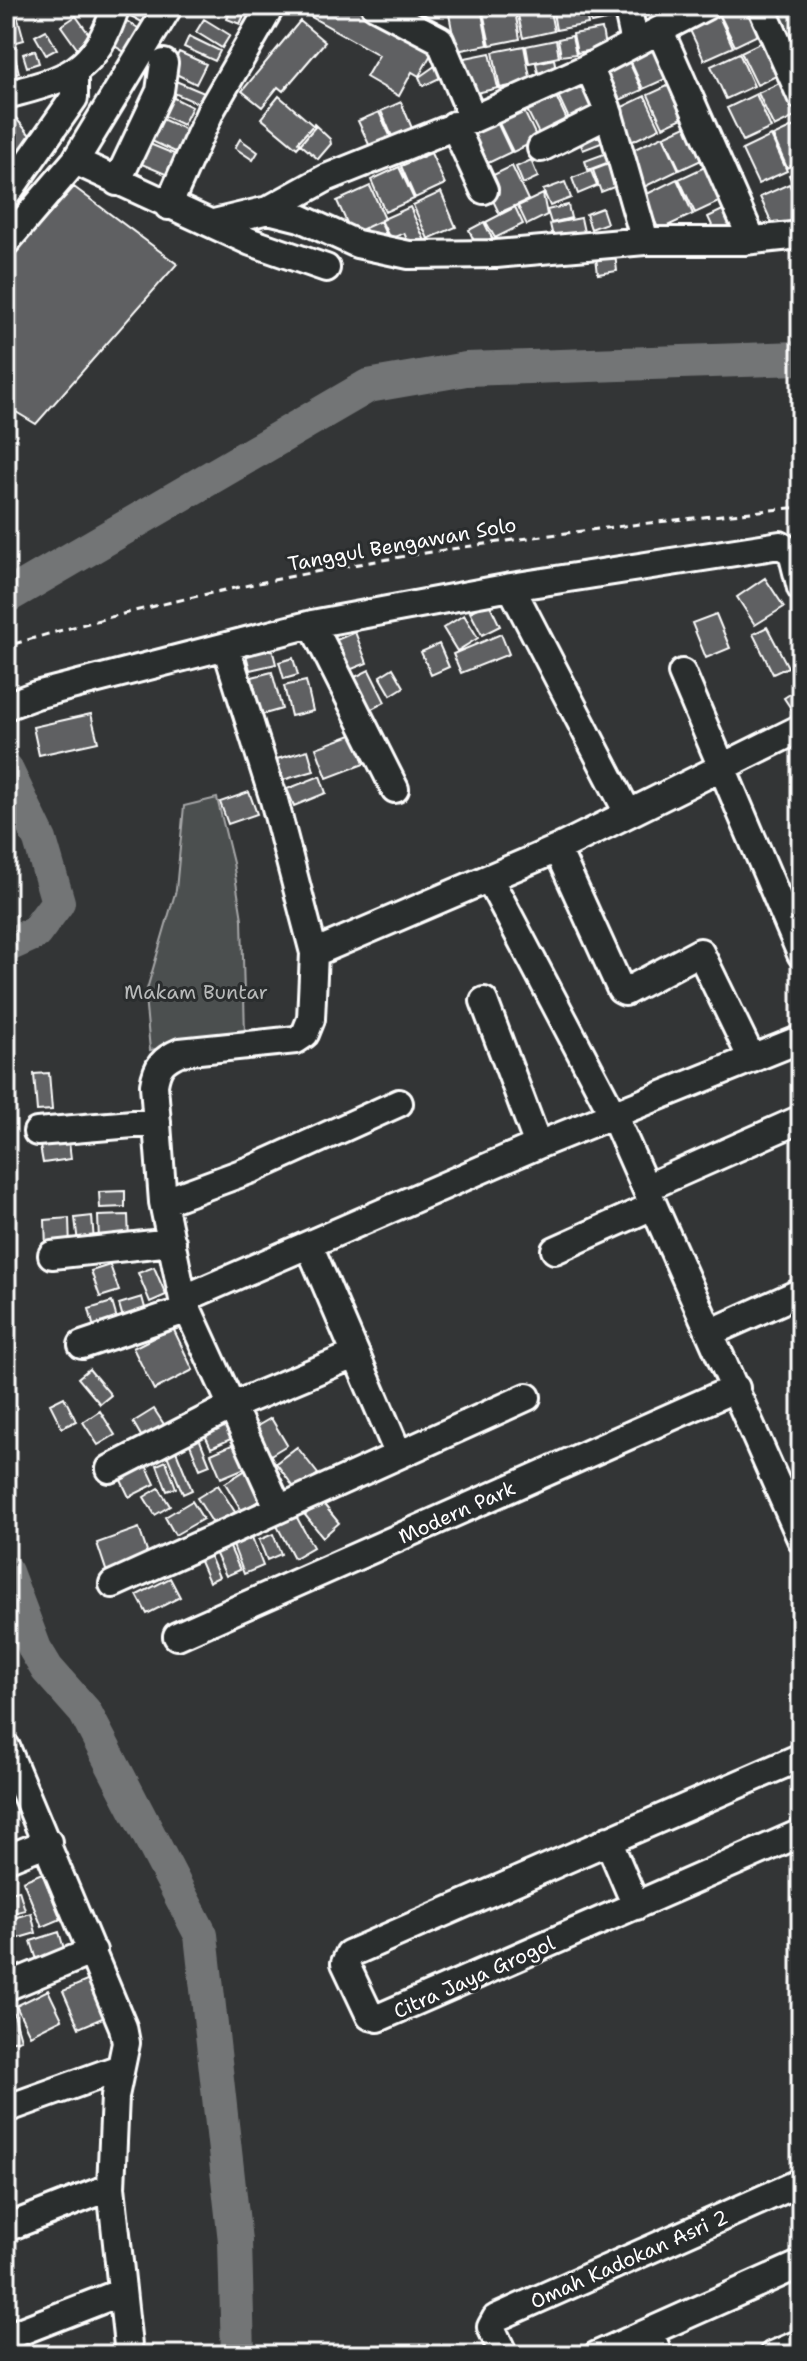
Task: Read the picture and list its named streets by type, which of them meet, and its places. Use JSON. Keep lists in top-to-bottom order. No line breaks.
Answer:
{"streets":{"street":["Modern Park","Citra Jaya Grogol","Omah Kadokan Asri 2"],"path":["Tanggul Bengawan Solo"]},"parks":["Makam Buntar"]}
